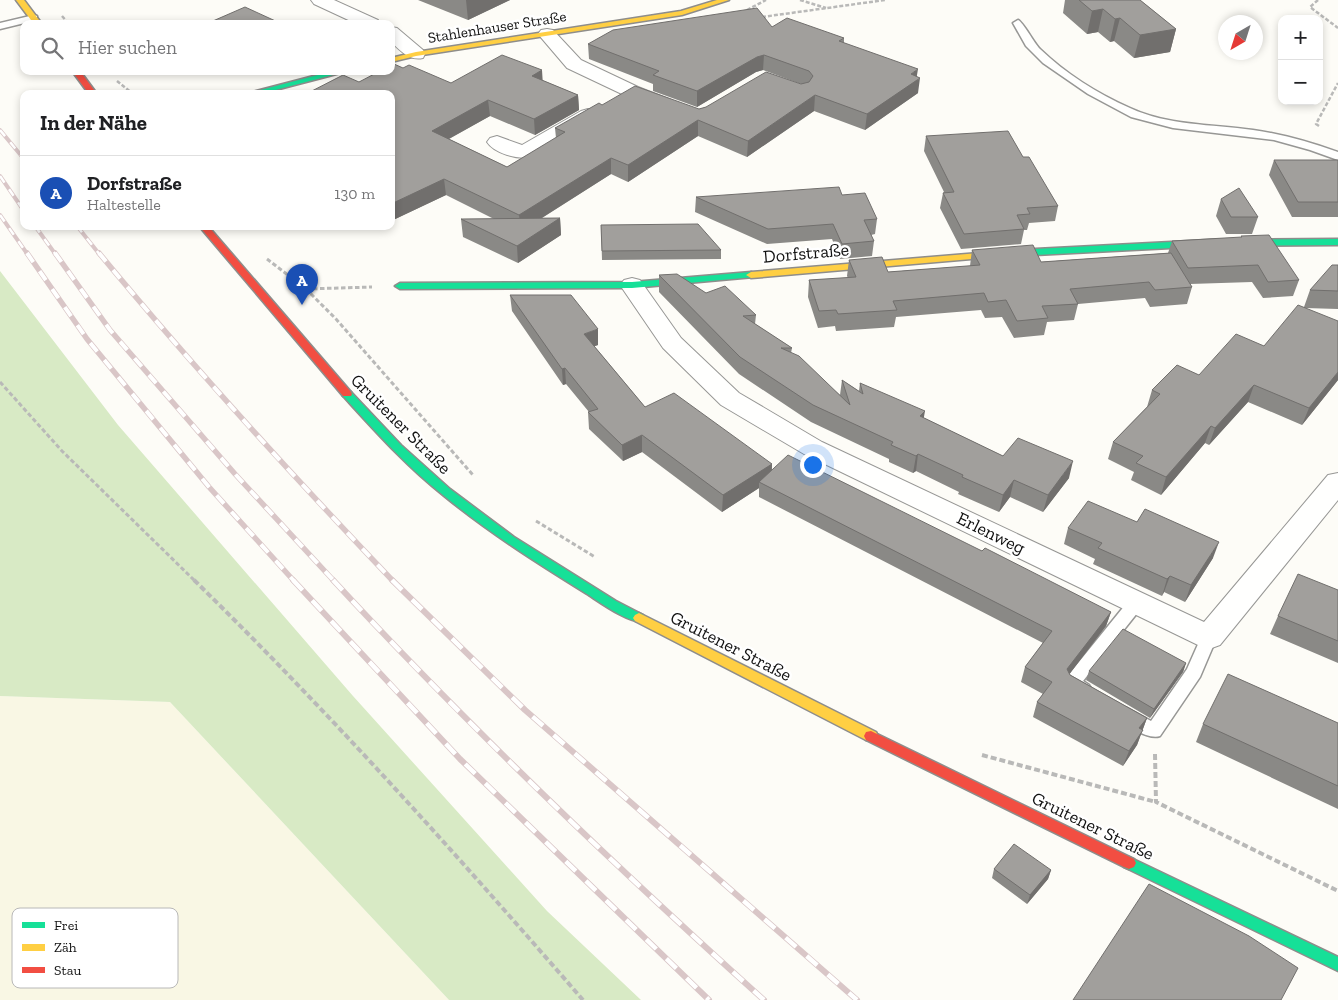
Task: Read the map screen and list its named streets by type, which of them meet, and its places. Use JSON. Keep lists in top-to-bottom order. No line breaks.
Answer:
{"streets":{"street":["Stahlenhauser Straße","Dorfstraße","Gruitener Straße","Erlenweg"]},"crossings":[["Dorfstraße","Erlenweg"]],"legend":["Frei","Zäh","Stau"],"north":"bottom left","page":{"map_buttons":["+","−"],"search":"Hier suchen","heading":"In der Nähe","list":[{"mark":"A","name":"Dorfstraße","note":"Haltestelle","value":"130 m"}],"pins":"A"}}
